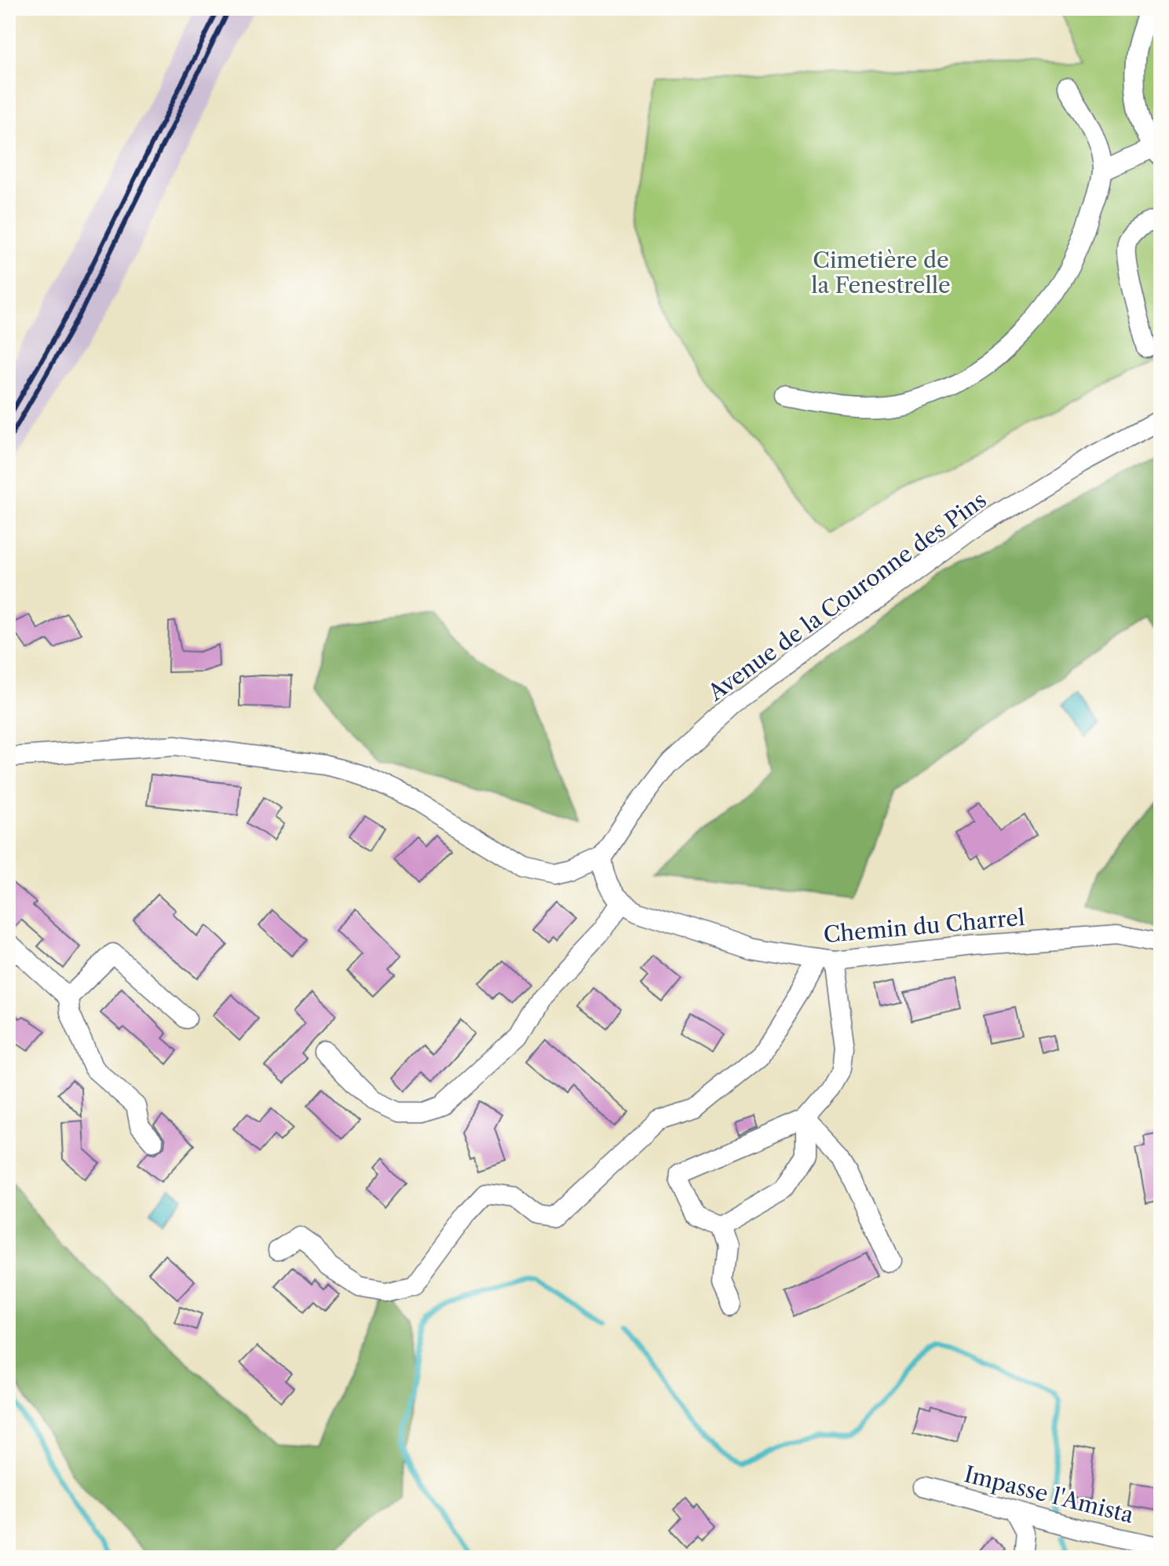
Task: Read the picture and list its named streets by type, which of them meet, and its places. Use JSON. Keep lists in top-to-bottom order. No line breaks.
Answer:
{"streets":{"street":["Avenue de la Couronne des Pins","Chemin du Charrel","Impasse l'Amista"]},"parks":["Cimetière de la Fenestrelle"]}
